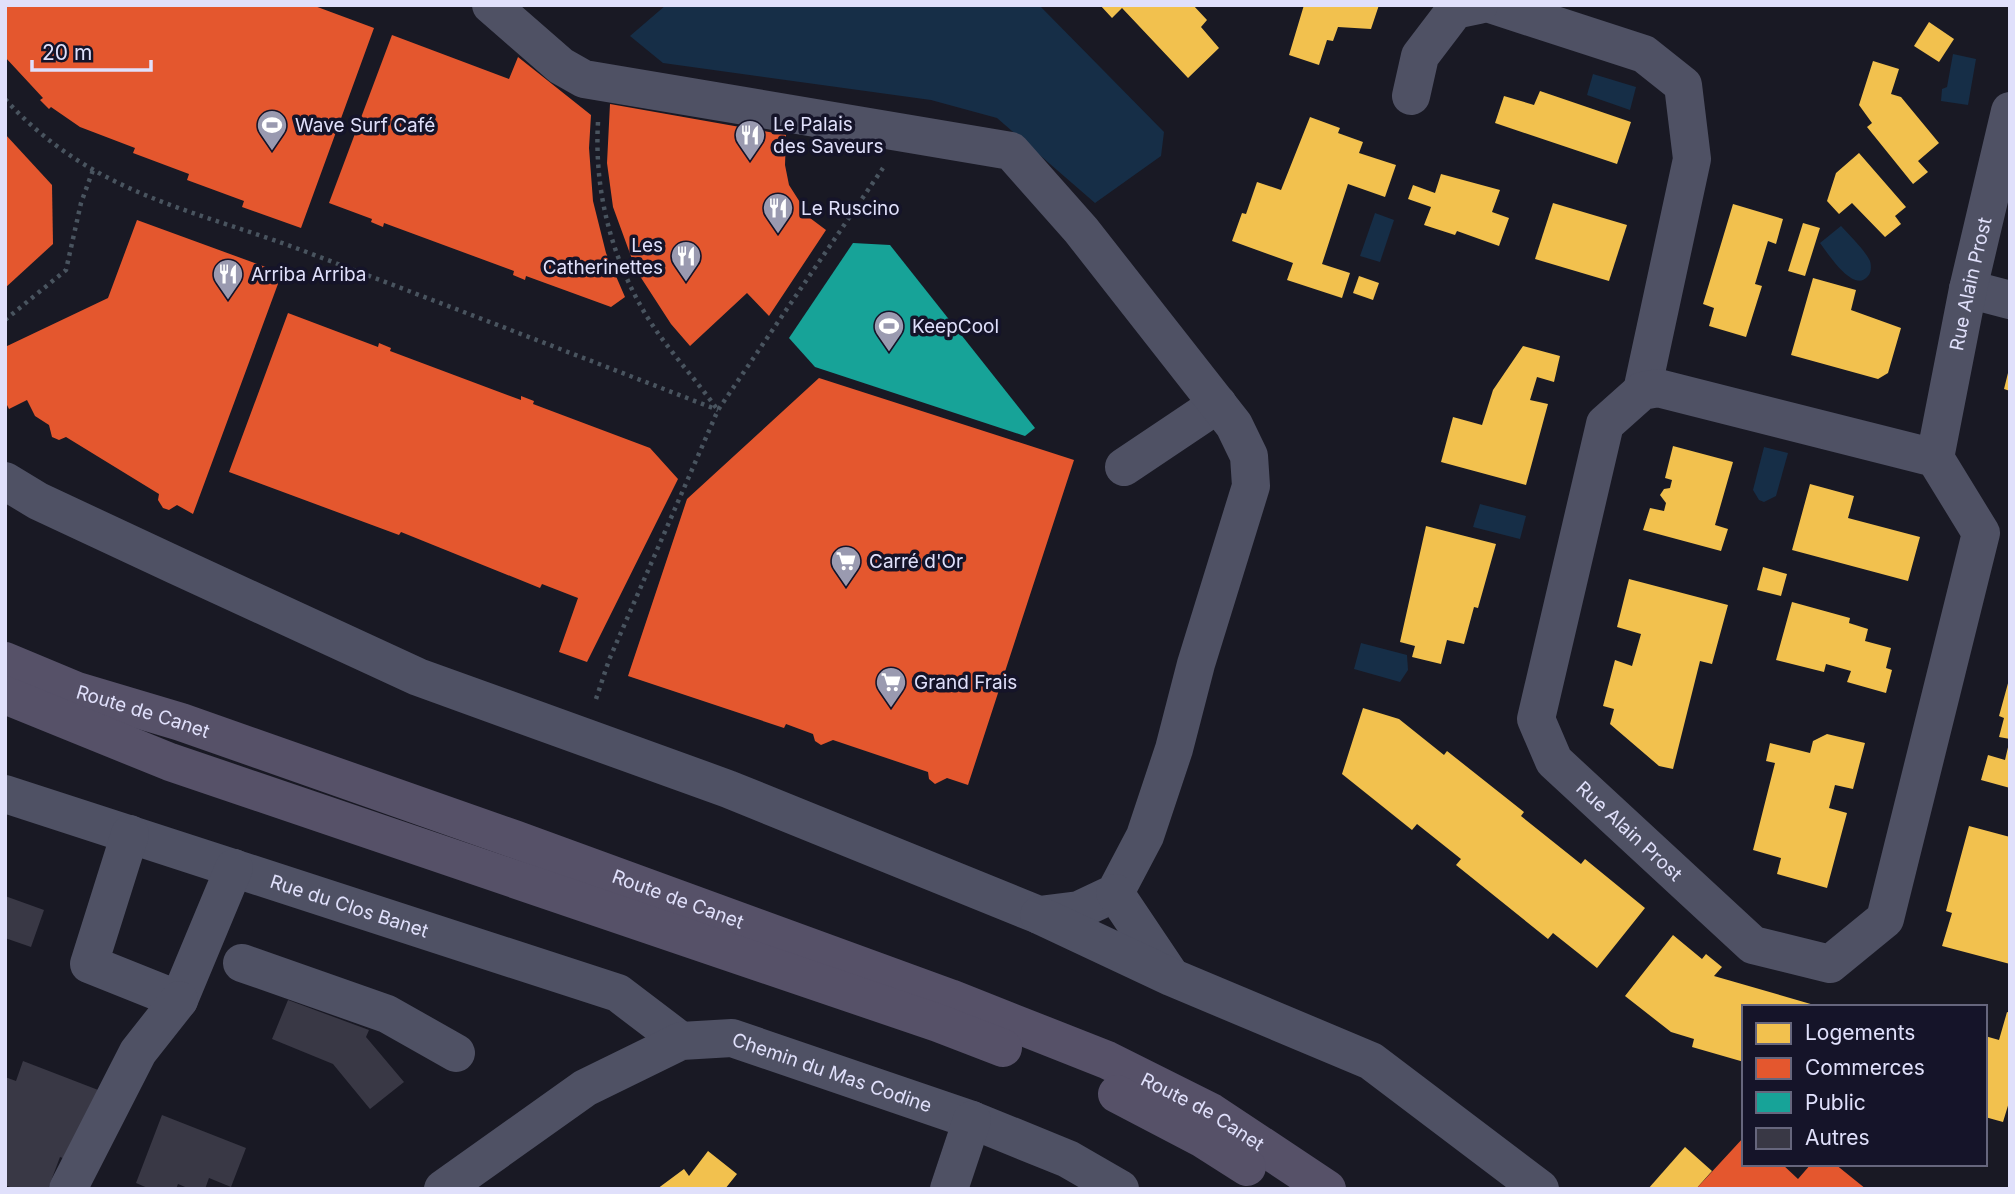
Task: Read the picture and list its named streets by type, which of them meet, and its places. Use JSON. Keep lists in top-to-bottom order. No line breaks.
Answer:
{"streets":{"main road":["Route de Canet"],"street":["Rue Alain Prost","Rue du Clos Banet","Chemin du Mas Codine"]},"crossings":[["Rue du Clos Banet","Chemin du Mas Codine"]],"places":{"sports":["Wave Surf Café","KeepCool"],"restaurant":["Le Palais des Saveurs","Le Ruscino","Les Catherinettes","Arriba Arriba"],"supermarket":["Carré d'Or","Grand Frais"]},"legend":["Logements","Commerces","Public","Autres"],"scale_bar":"20 m"}
